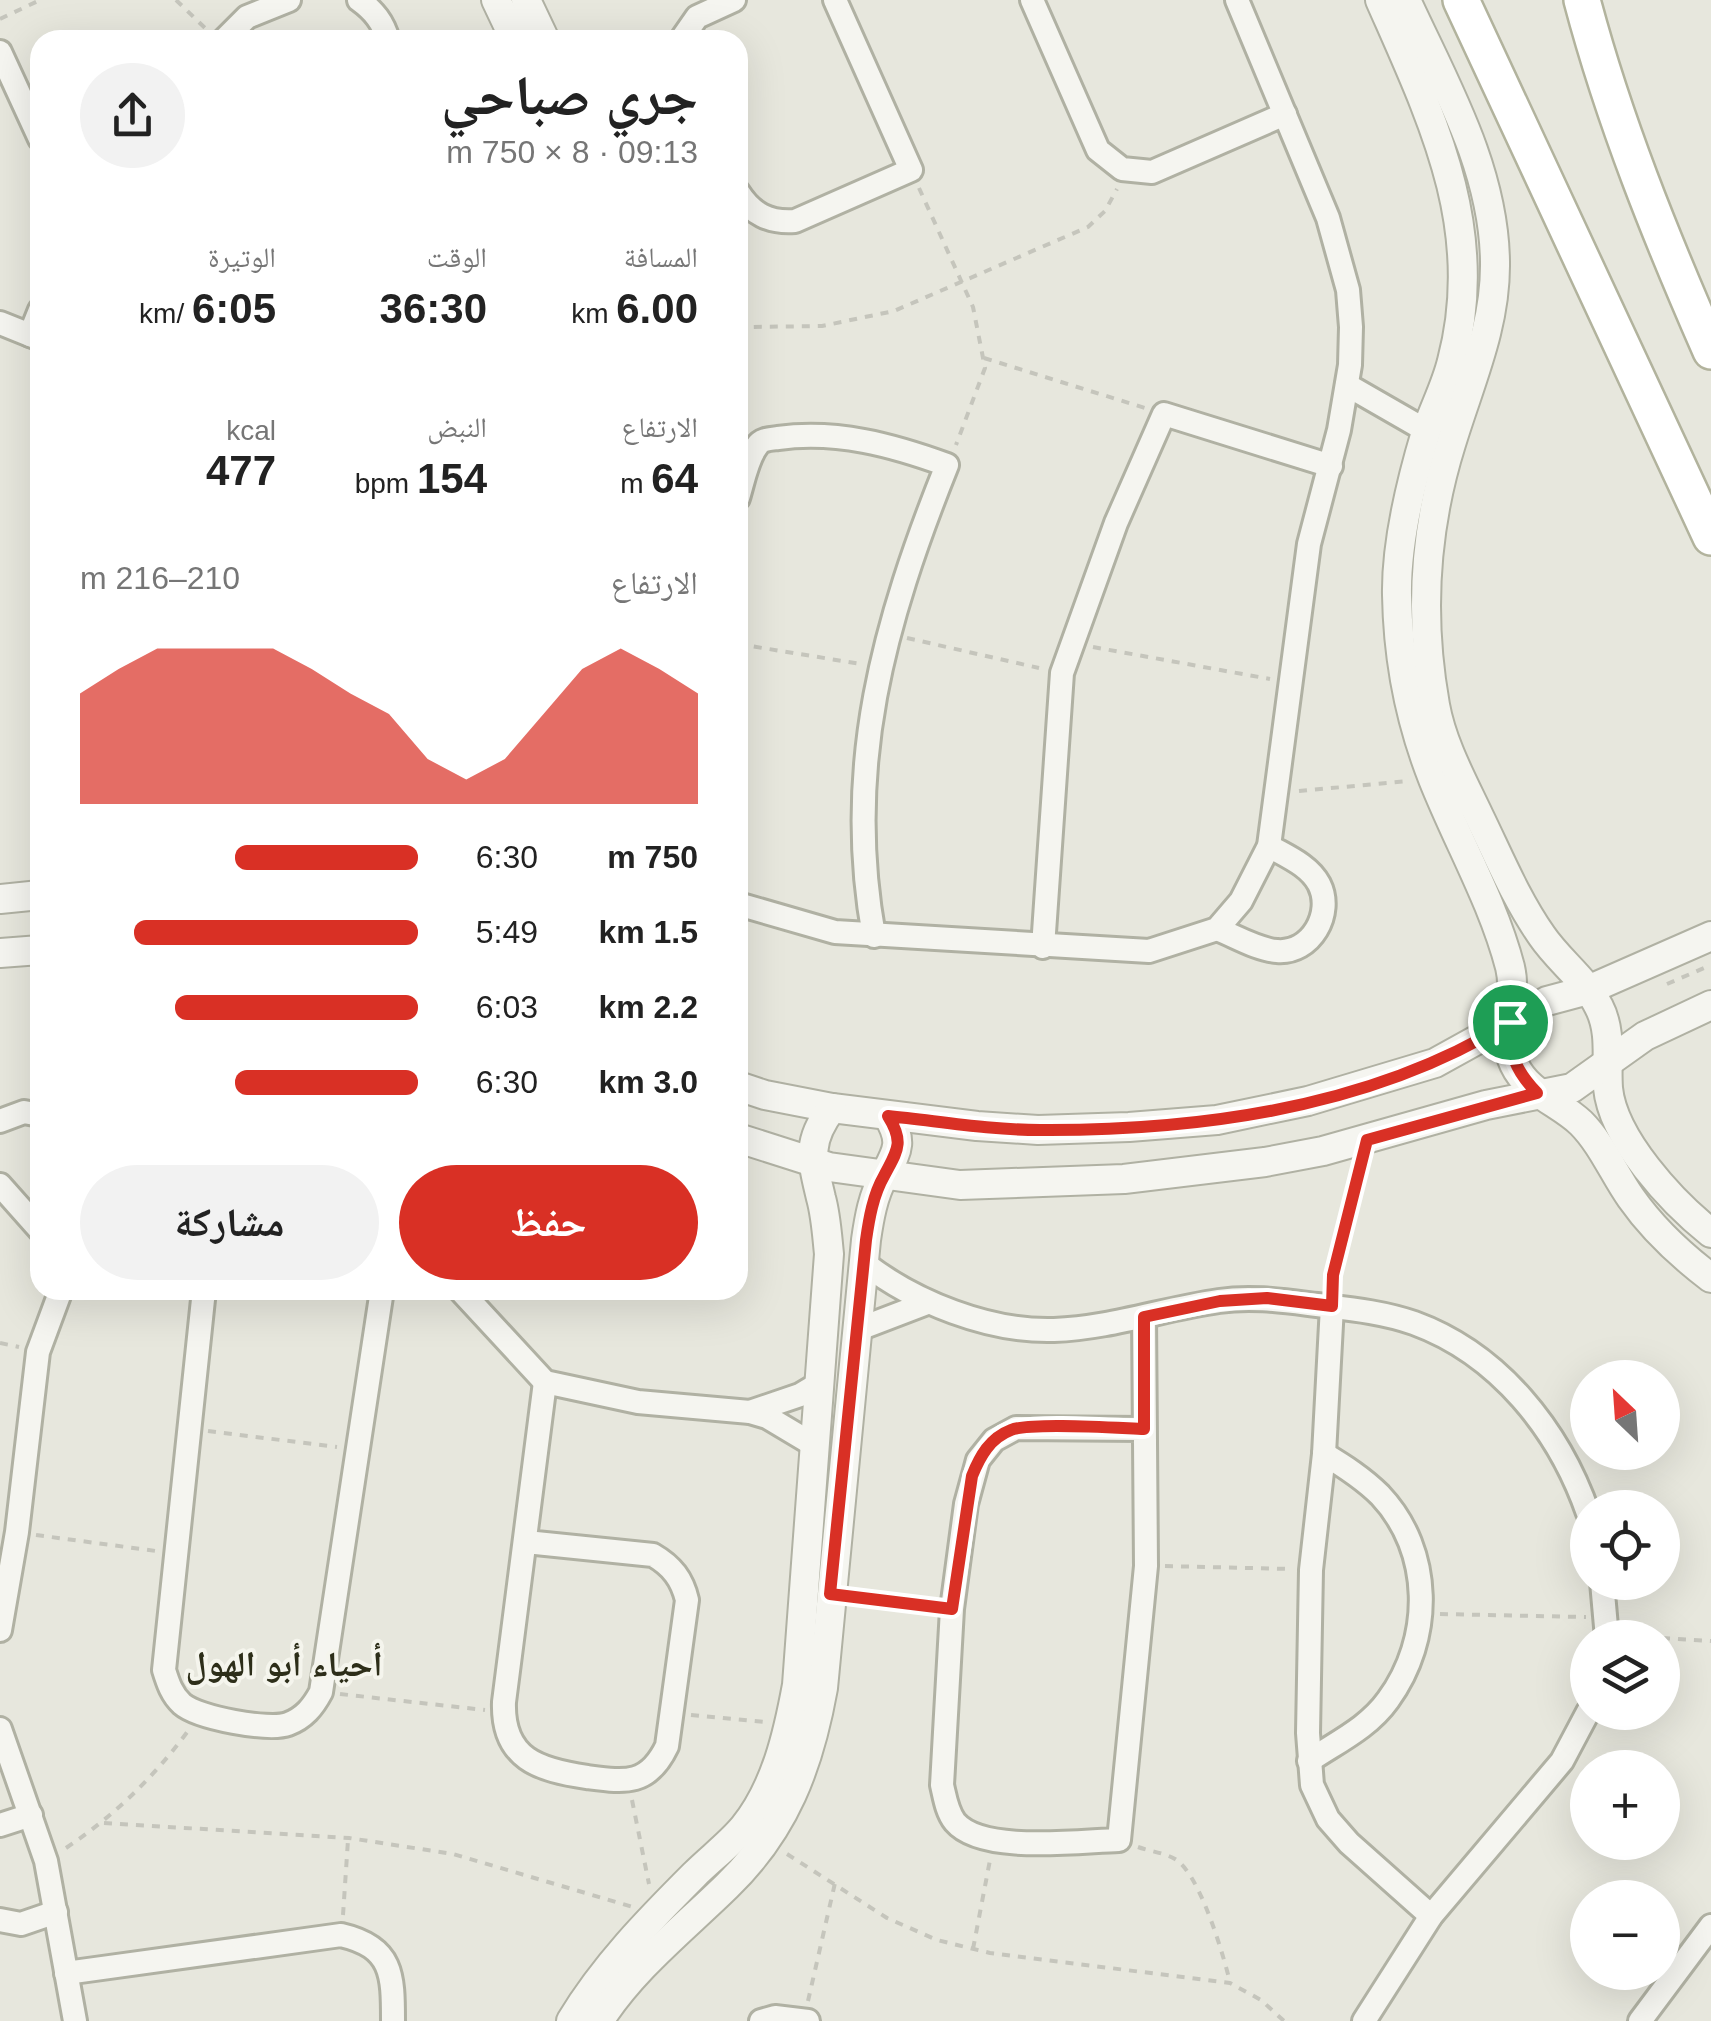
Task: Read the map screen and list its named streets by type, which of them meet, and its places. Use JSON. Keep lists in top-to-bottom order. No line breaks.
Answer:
{"districts":["أحياء أبو الهول"],"north":"top left","page":{"heading":["جري صباحي","09:13 · 8 × 750 m"],"stats":[["المسافة","6.00 km"],["الوقت","36:30"],["الوتيرة","6:05 /km"],["الارتفاع","64 m"],["النبض","154 bpm"],["kcal","477"]],"chart":["الارتفاع","210–216 m"],"list":[{"name":"750 m","note":"6:30"},{"name":"1.5 km","note":"5:49"},{"name":"2.2 km","note":"6:03"},{"name":"3.0 km","note":"6:30"}],"buttons":["حفظ","مشاركة"],"map_buttons":["+","−"]}}
